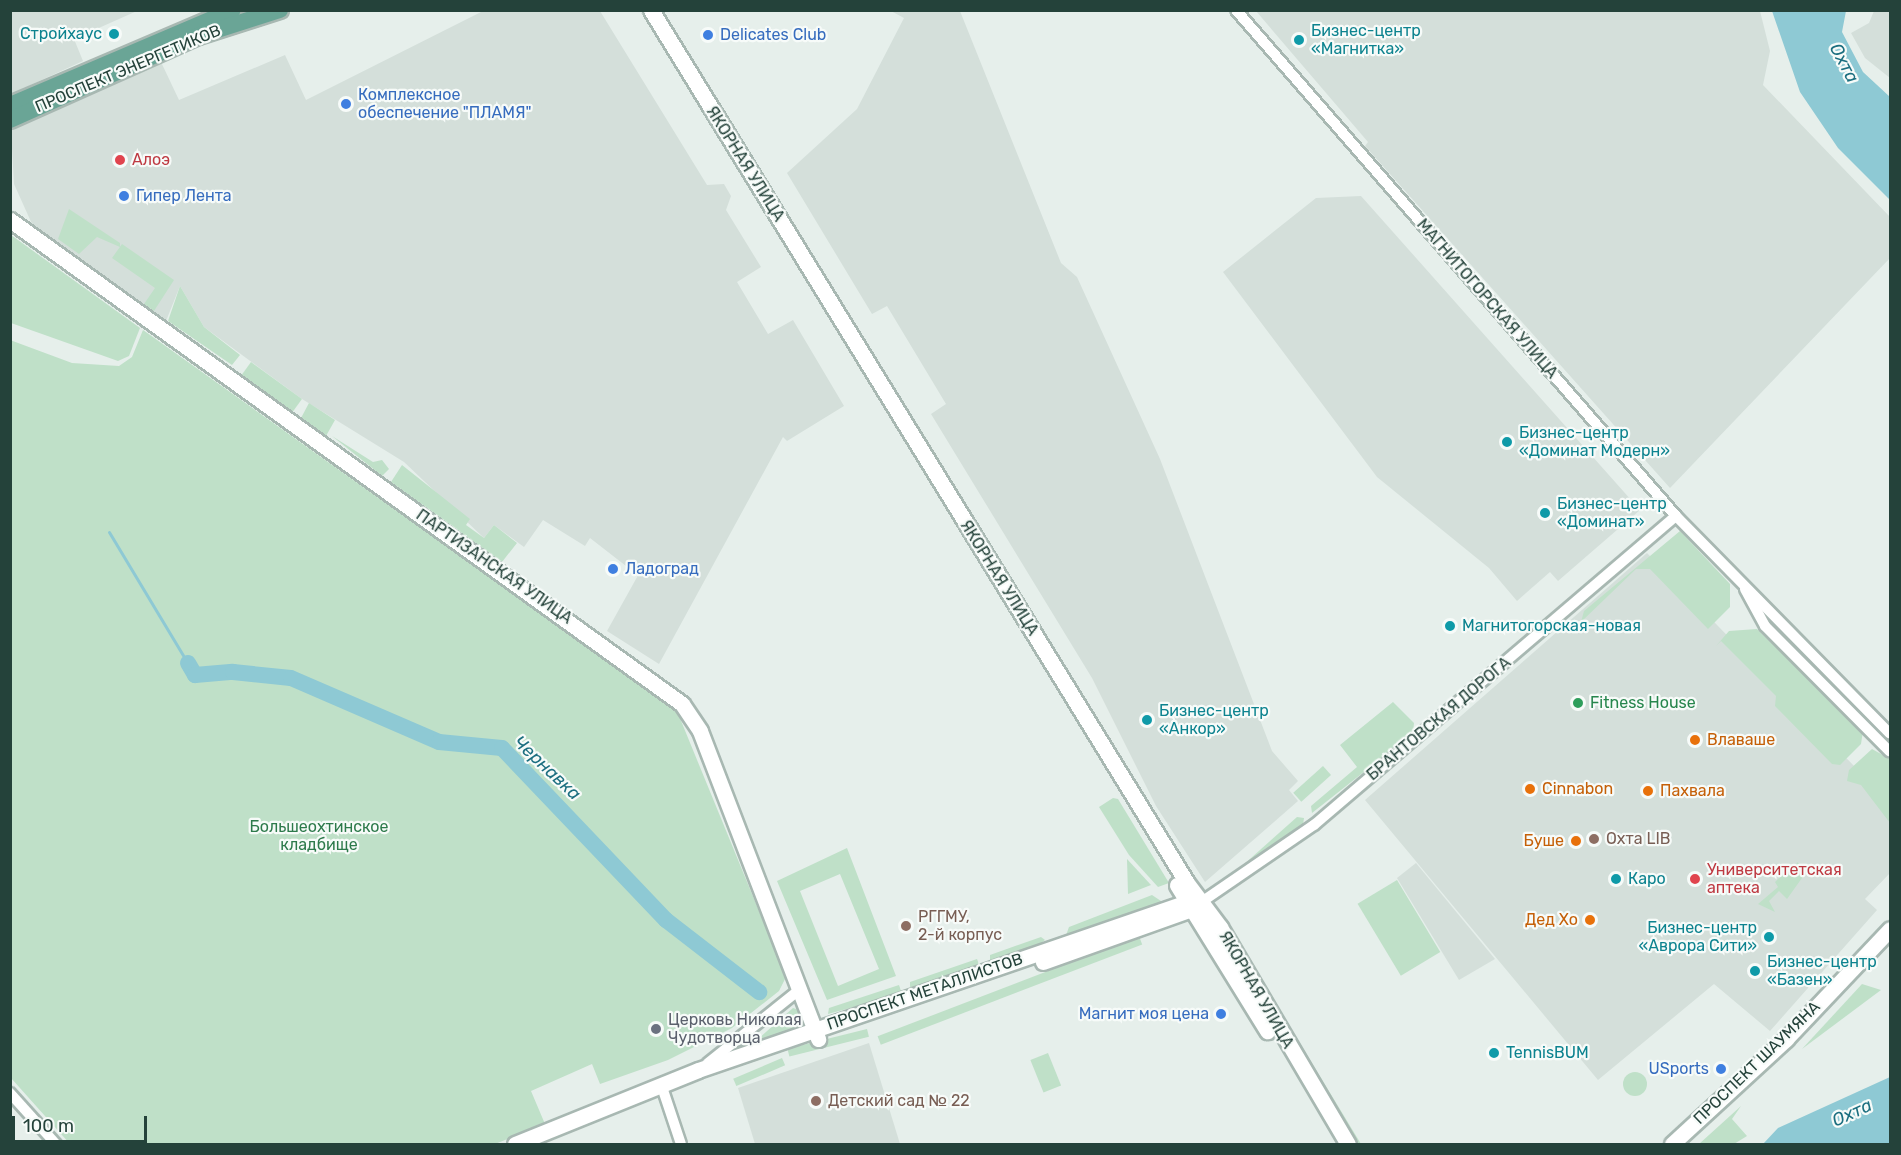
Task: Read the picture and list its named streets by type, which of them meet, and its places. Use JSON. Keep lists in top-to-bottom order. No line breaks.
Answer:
{"streets":{"main road":["ПРОСПЕКТ ЭНЕРГЕТИКОВ"],"street":["ЯКОРНАЯ УЛИЦА","МАГНИТОГОРСКАЯ УЛИЦА","ПАРТИЗАНСКАЯ УЛИЦА","БРАНТОВСКАЯ ДОРОГА","ПРОСПЕКТ МЕТАЛЛИСТОВ","ПРОСПЕКТ ШАУМЯНА"]},"crossings":[["ЯКОРНАЯ УЛИЦА","БРАНТОВСКАЯ ДОРОГА"],["ЯКОРНАЯ УЛИЦА","ПРОСПЕКТ МЕТАЛЛИСТОВ"],["МАГНИТОГОРСКАЯ УЛИЦА","БРАНТОВСКАЯ ДОРОГА"],["ПАРТИЗАНСКАЯ УЛИЦА","ПРОСПЕКТ МЕТАЛЛИСТОВ"],["БРАНТОВСКАЯ ДОРОГА","ПРОСПЕКТ МЕТАЛЛИСТОВ"]],"water":["Охта","Чернавка"],"parks":["Большеохтинское кладбище"],"places":["Стройхаус","Delicates Club","Бизнес-центр «Магнитка»","Комплексное обеспечение \"ПЛАМЯ\"","Алоэ","Гипер Лента","Бизнес-центр «Доминат Модерн»","Бизнес-центр «Доминат»","Ладоград","Магнитогорская-новая","Fitness House","Бизнес-центр «Анкор»","Влаваше","Cinnabon","Пахвала","Охта LIB","Буше","Каро","Университетская аптека","Дед Хо","РГГМУ, 2-й корпус","Бизнес-центр «Аврора Сити»","Бизнес-центр «Базен»","Магнит моя цена","Церковь Николая Чудотворца","TennisBUM","USports","Детский сад № 22"],"scale_bar":"100 m"}
